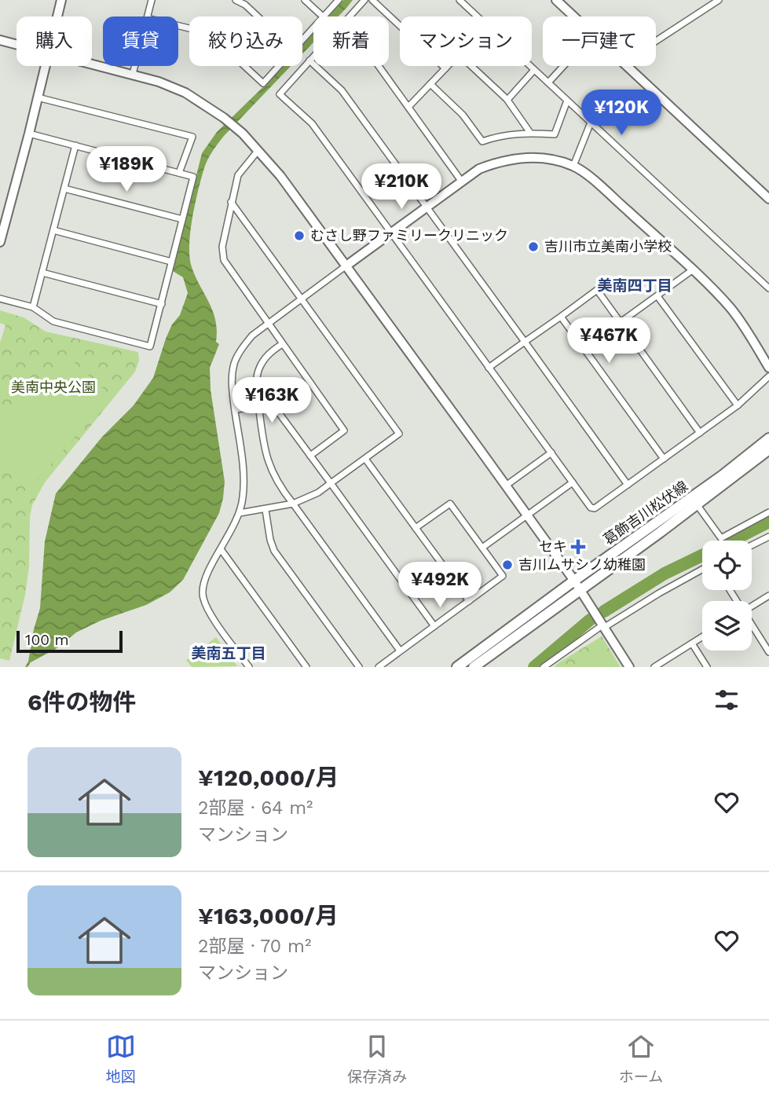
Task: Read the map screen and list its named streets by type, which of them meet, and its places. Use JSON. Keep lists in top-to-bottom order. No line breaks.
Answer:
{"streets":{"main road":["葛飾吉川松伏線"]},"districts":["美南四丁目","美南五丁目"],"parks":["美南中央公園"],"places":{"other":["むさし野ファミリークリニック","吉川市立美南小学校","吉川ムサシノ幼稚園"],"health":["セキ"]},"scale_bar":"100 m","page":{"chip":["購入","賃貸","絞り込み","新着","マンション","一戸建て"],"price":["¥120K","¥189K","¥210K","¥467K","¥163K","¥492K"],"scale":"100 m","heading":"6件の物件","list":[{"name":"¥120,000/月","note":"2部屋 · 64 m² · マンション"},{"name":"¥163,000/月","note":"2部屋 · 70 m² · マンション"}],"tabs":["地図","保存済み","ホーム"]}}
